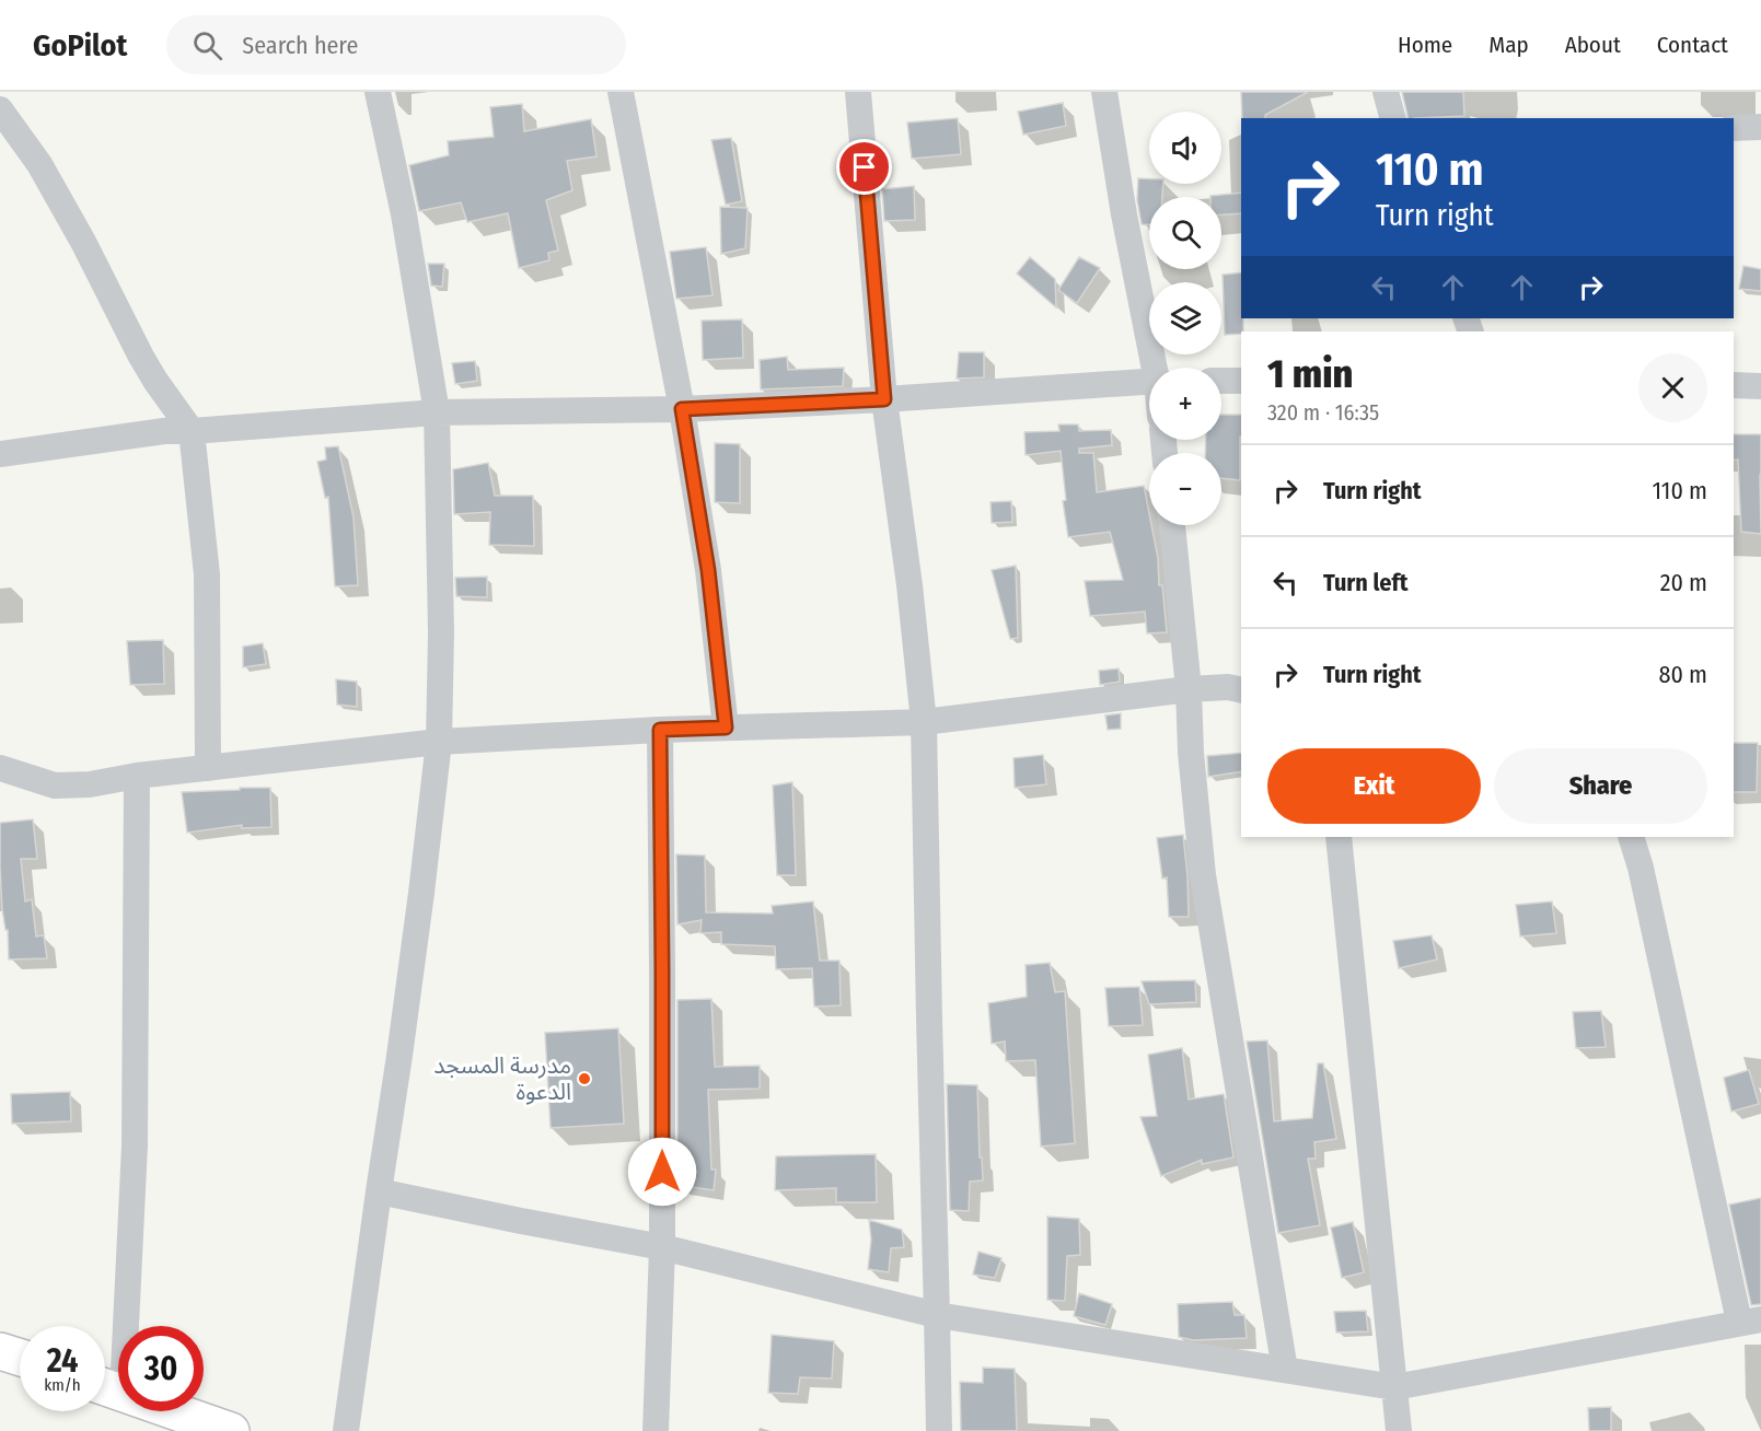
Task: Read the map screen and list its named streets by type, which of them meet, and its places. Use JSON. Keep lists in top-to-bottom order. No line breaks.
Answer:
{"places":["مدرسة المسجد الدعوة"],"page":{"header":"GoPilot","search":"Search here","nav":["Home","Map","About","Contact"],"map_buttons":["+","−"],"turn":["110 m","Turn right"],"heading":["1 min","320 m · 16:35"],"list":[{"name":"Turn right","value":"110 m"},{"name":"Turn left","value":"20 m"},{"name":"Turn right","value":"80 m"}],"buttons":["Exit","Share"],"speed":"24 km/h","limit":"30"}}
